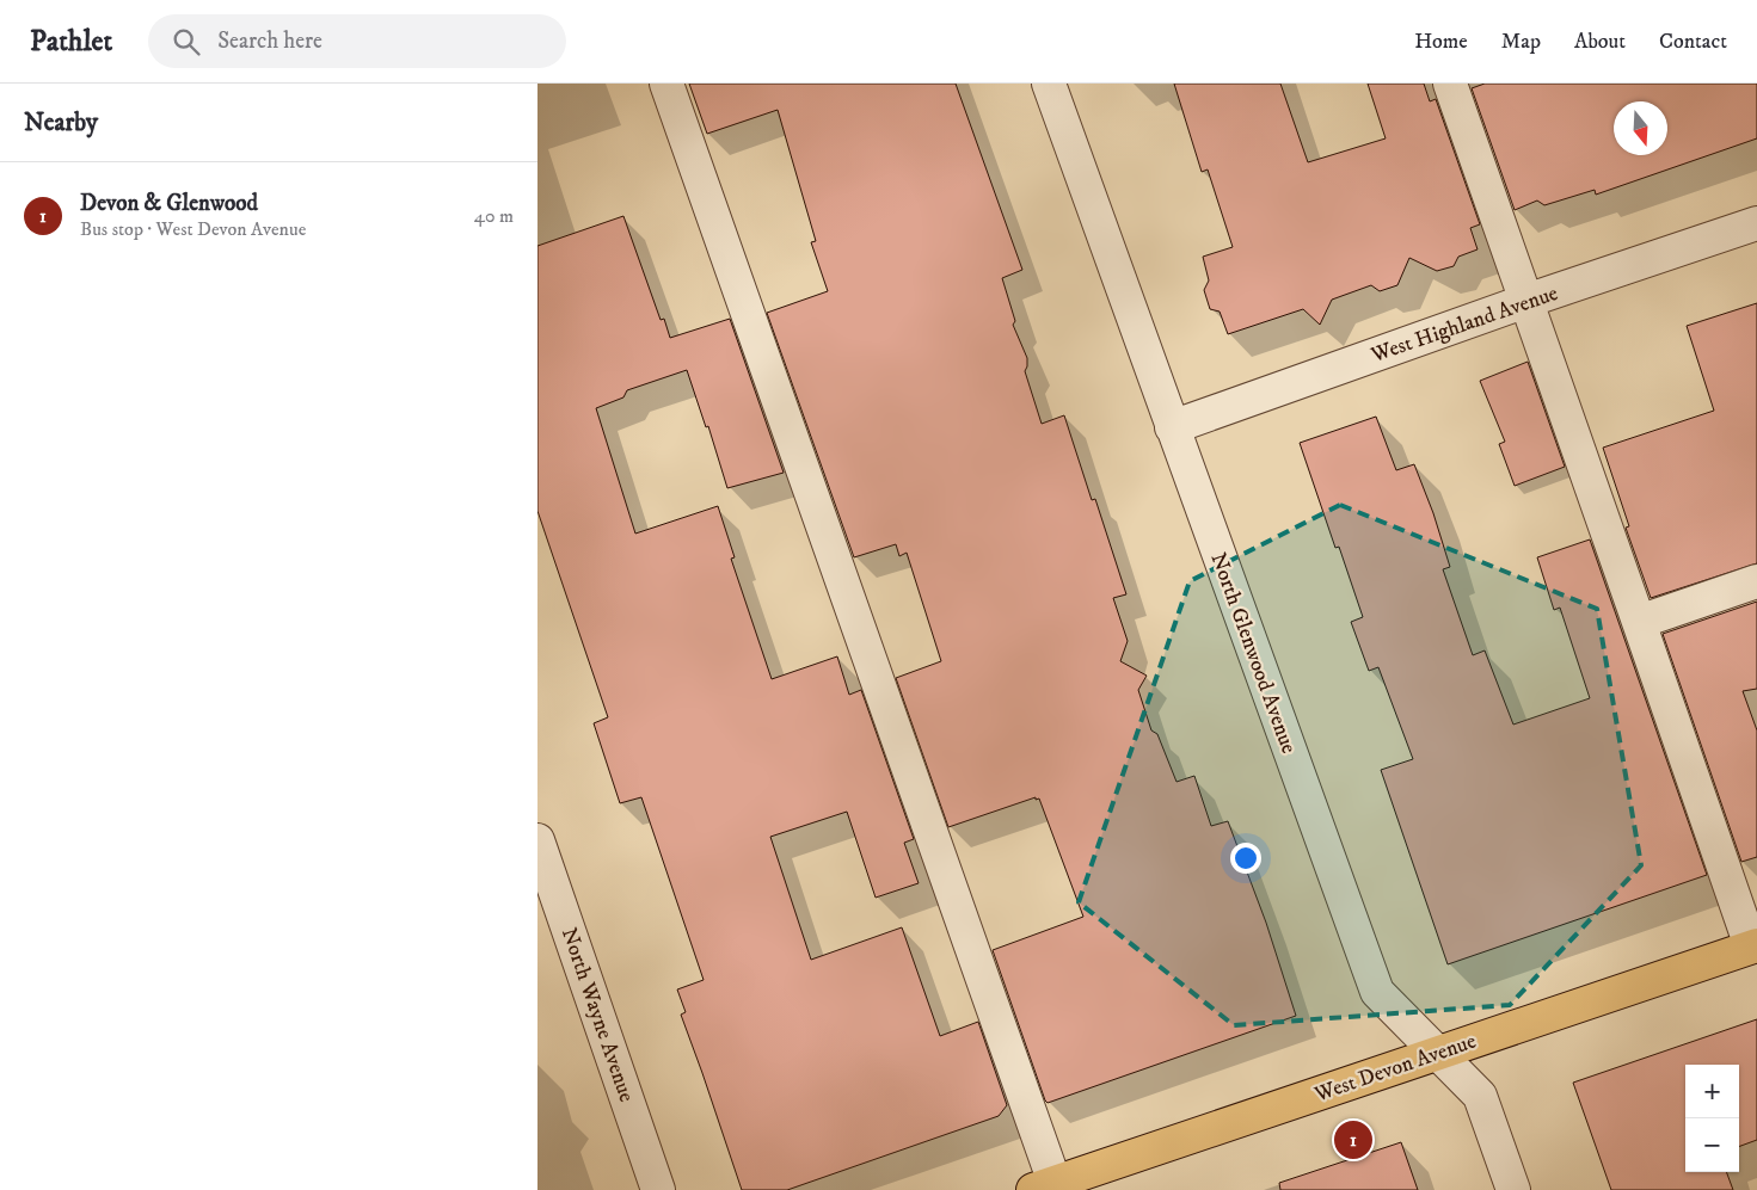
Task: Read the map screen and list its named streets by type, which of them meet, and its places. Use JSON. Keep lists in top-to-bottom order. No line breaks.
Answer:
{"streets":{"main road":["West Devon Avenue"],"street":["West Highland Avenue","North Glenwood Avenue","North Wayne Avenue"]},"crossings":[["West Highland Avenue","North Glenwood Avenue"],["North Glenwood Avenue","West Devon Avenue"]],"north":"bottom","page":{"header":"Pathlet","search":"Search here","nav":["Home","Map","About","Contact"],"heading":"Nearby","list":[{"mark":"1","name":"Devon & Glenwood","note":"Bus stop · West Devon Avenue","value":"40 m"}],"map_buttons":["+","−"],"pins":"1"}}
